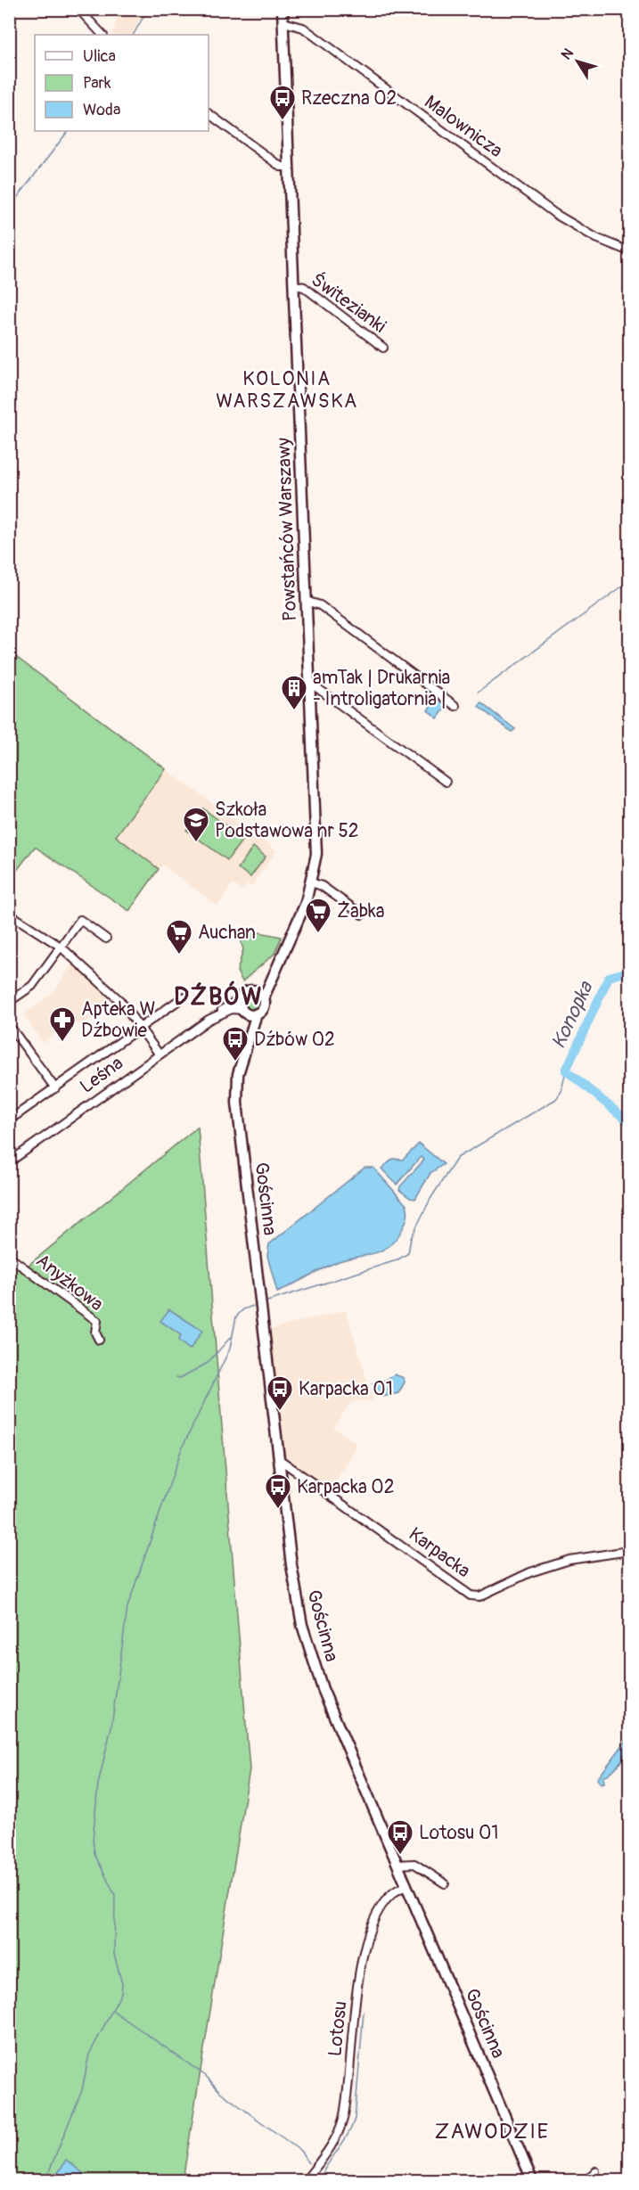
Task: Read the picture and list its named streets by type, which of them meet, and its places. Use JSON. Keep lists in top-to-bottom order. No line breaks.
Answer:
{"streets":{"main road":["Powstańców Warszawy","Gościnna"],"street":["Malownicza","Świtezianki","Leśna","Anyżkowa","Karpacka","Lotosu"]},"crossings":[["Malownicza","Powstańców Warszawy"],["Świtezianki","Powstańców Warszawy"],["Powstańców Warszawy","Leśna"],["Powstańców Warszawy","Gościnna"],["Leśna","Gościnna"],["Gościnna","Karpacka"],["Gościnna","Lotosu"]],"districts":["KOLONIA WARSZAWSKA","DŹBÓW","ZAWODZIE"],"water":["Konopka"],"places":{"bus stop":["Rzeczna 02","Dźbów 02","Karpacka 01","Karpacka 02","Lotosu 01"],"building":["amTak | Drukarnia - Introligatornia |"],"school or university":["Szkoła Podstawowa nr 52"],"supermarket":["Żabka","Auchan"],"pharmacy":["Apteka W Dźbowie"]},"legend":["Ulica","Park","Woda"],"north":"top left"}
